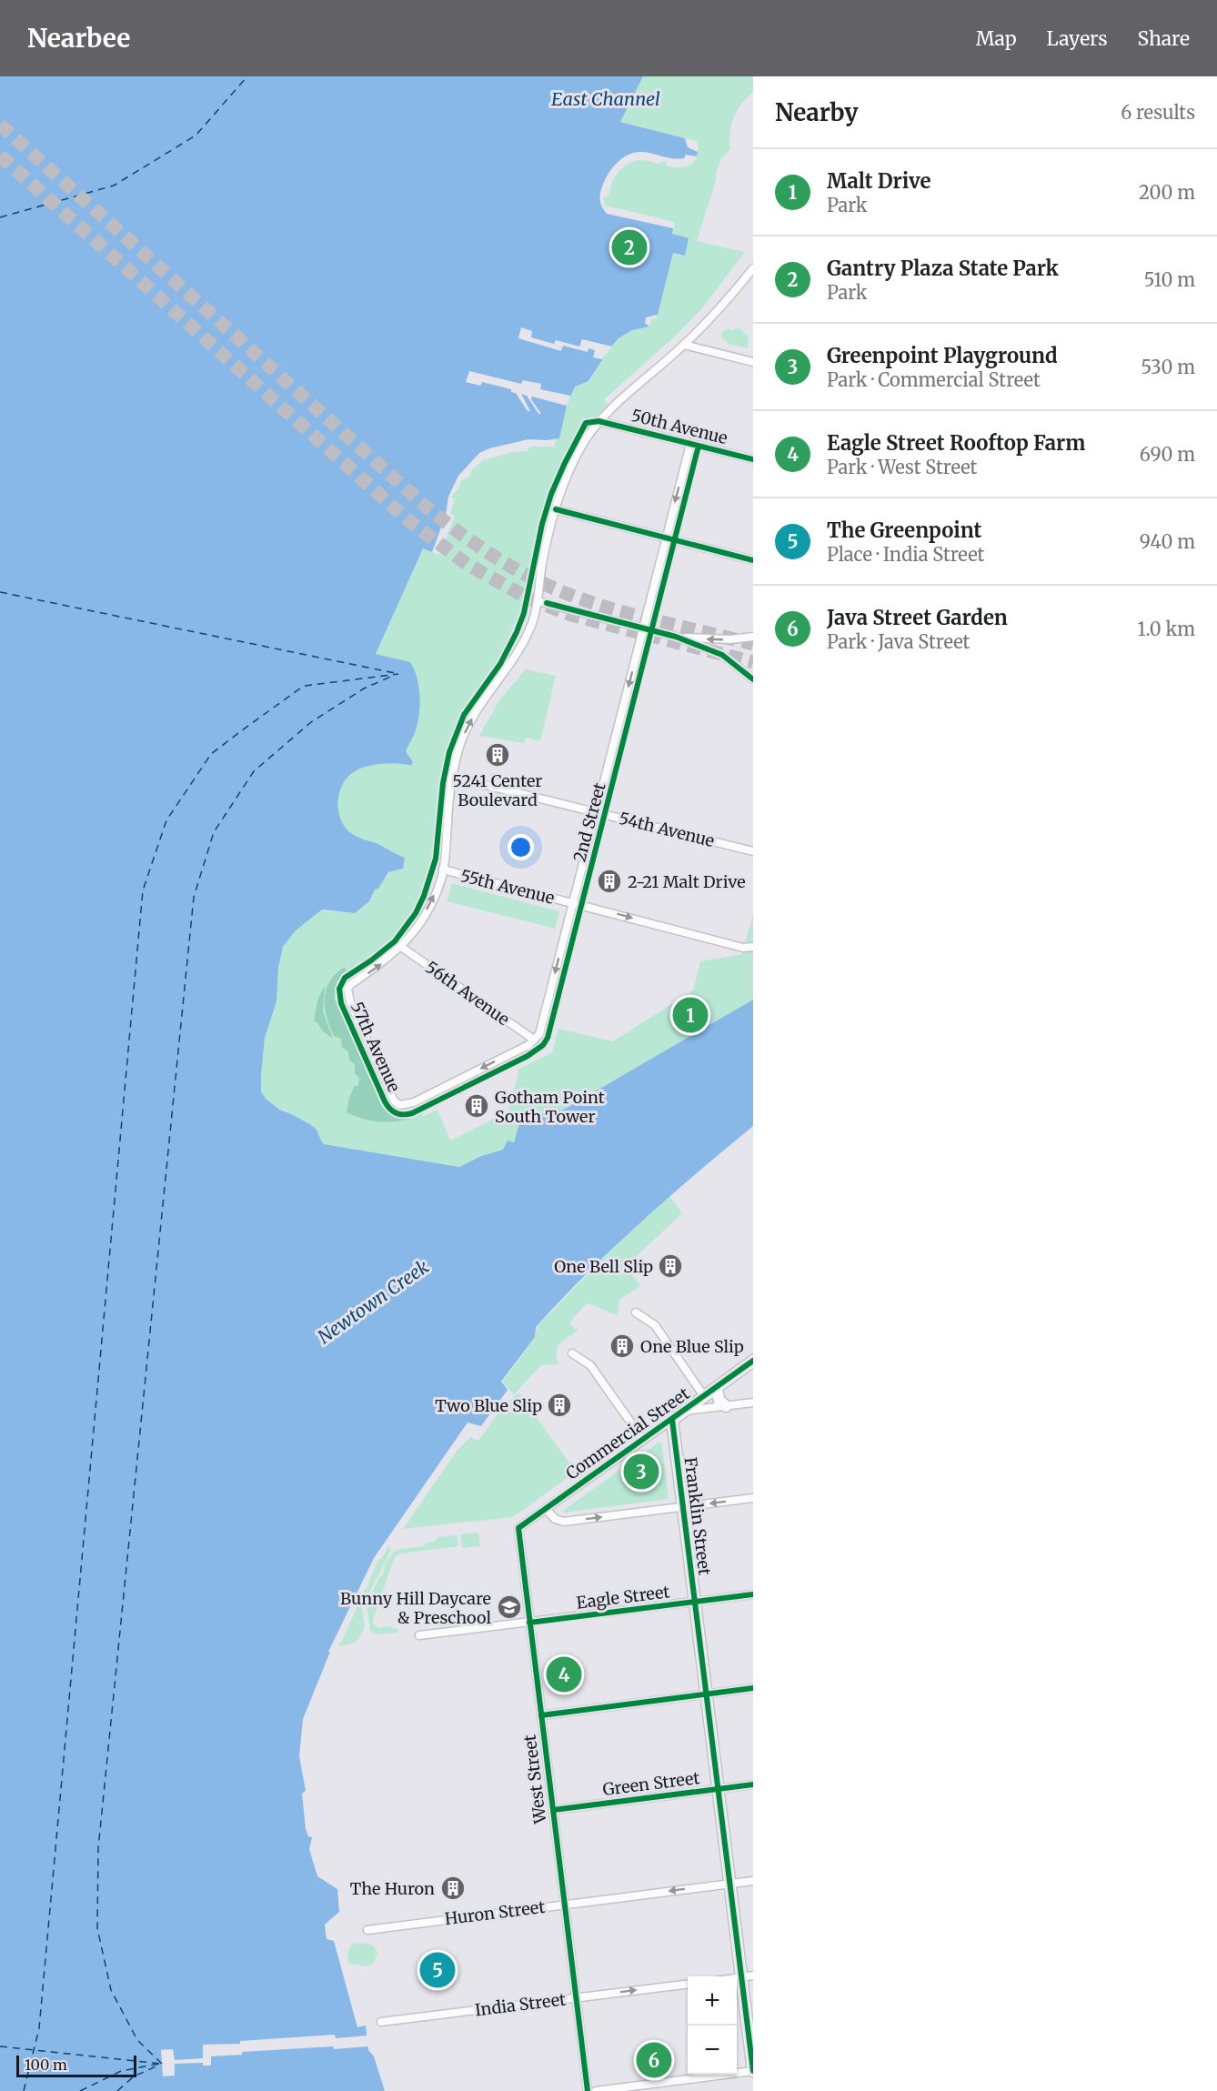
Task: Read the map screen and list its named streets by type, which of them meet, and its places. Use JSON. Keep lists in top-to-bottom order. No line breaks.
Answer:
{"streets":{"street":["50th Avenue","2nd Street","54th Avenue","55th Avenue","56th Avenue","57th Avenue","Commercial Street","Franklin Street","Eagle Street","West Street","Green Street","Huron Street","India Street"]},"crossings":[["50th Avenue","2nd Street"],["2nd Street","54th Avenue"],["2nd Street","55th Avenue"],["2nd Street","56th Avenue"],["2nd Street","57th Avenue"],["56th Avenue","57th Avenue"],["Commercial Street","Franklin Street"],["Commercial Street","West Street"],["Franklin Street","Eagle Street"],["Franklin Street","Green Street"],["Franklin Street","Huron Street"],["Eagle Street","West Street"],["West Street","Green Street"],["West Street","Huron Street"],["West Street","India Street"]],"one_way":["2nd Street","55th Avenue","Huron Street","India Street"],"water":["East Channel","Newtown Creek"],"places":{"building":["5241 Center Boulevard","2-21 Malt Drive","Gotham Point South Tower","One Bell Slip","One Blue Slip","Two Blue Slip","The Huron"],"school or university":["Bunny Hill Daycare & Preschool"]},"scale_bar":"100 m","page":{"header":"Nearbee","nav":["Map","Layers","Share"],"heading":["Nearby","6 results"],"list":[{"mark":"1","name":"Malt Drive","note":"Park","value":"200 m"},{"mark":"2","name":"Gantry Plaza State Park","note":"Park","value":"510 m"},{"mark":"3","name":"Greenpoint Playground","note":"Park · Commercial Street","value":"530 m"},{"mark":"4","name":"Eagle Street Rooftop Farm","note":"Park · West Street","value":"690 m"},{"mark":"5","name":"The Greenpoint","note":"Place · India Street","value":"940 m"},{"mark":"6","name":"Java Street Garden","note":"Park · Java Street","value":"1.0 km"}],"pins":["2","1","3","4","5","6"],"map_buttons":["+","−"],"scale":"100 m"}}
